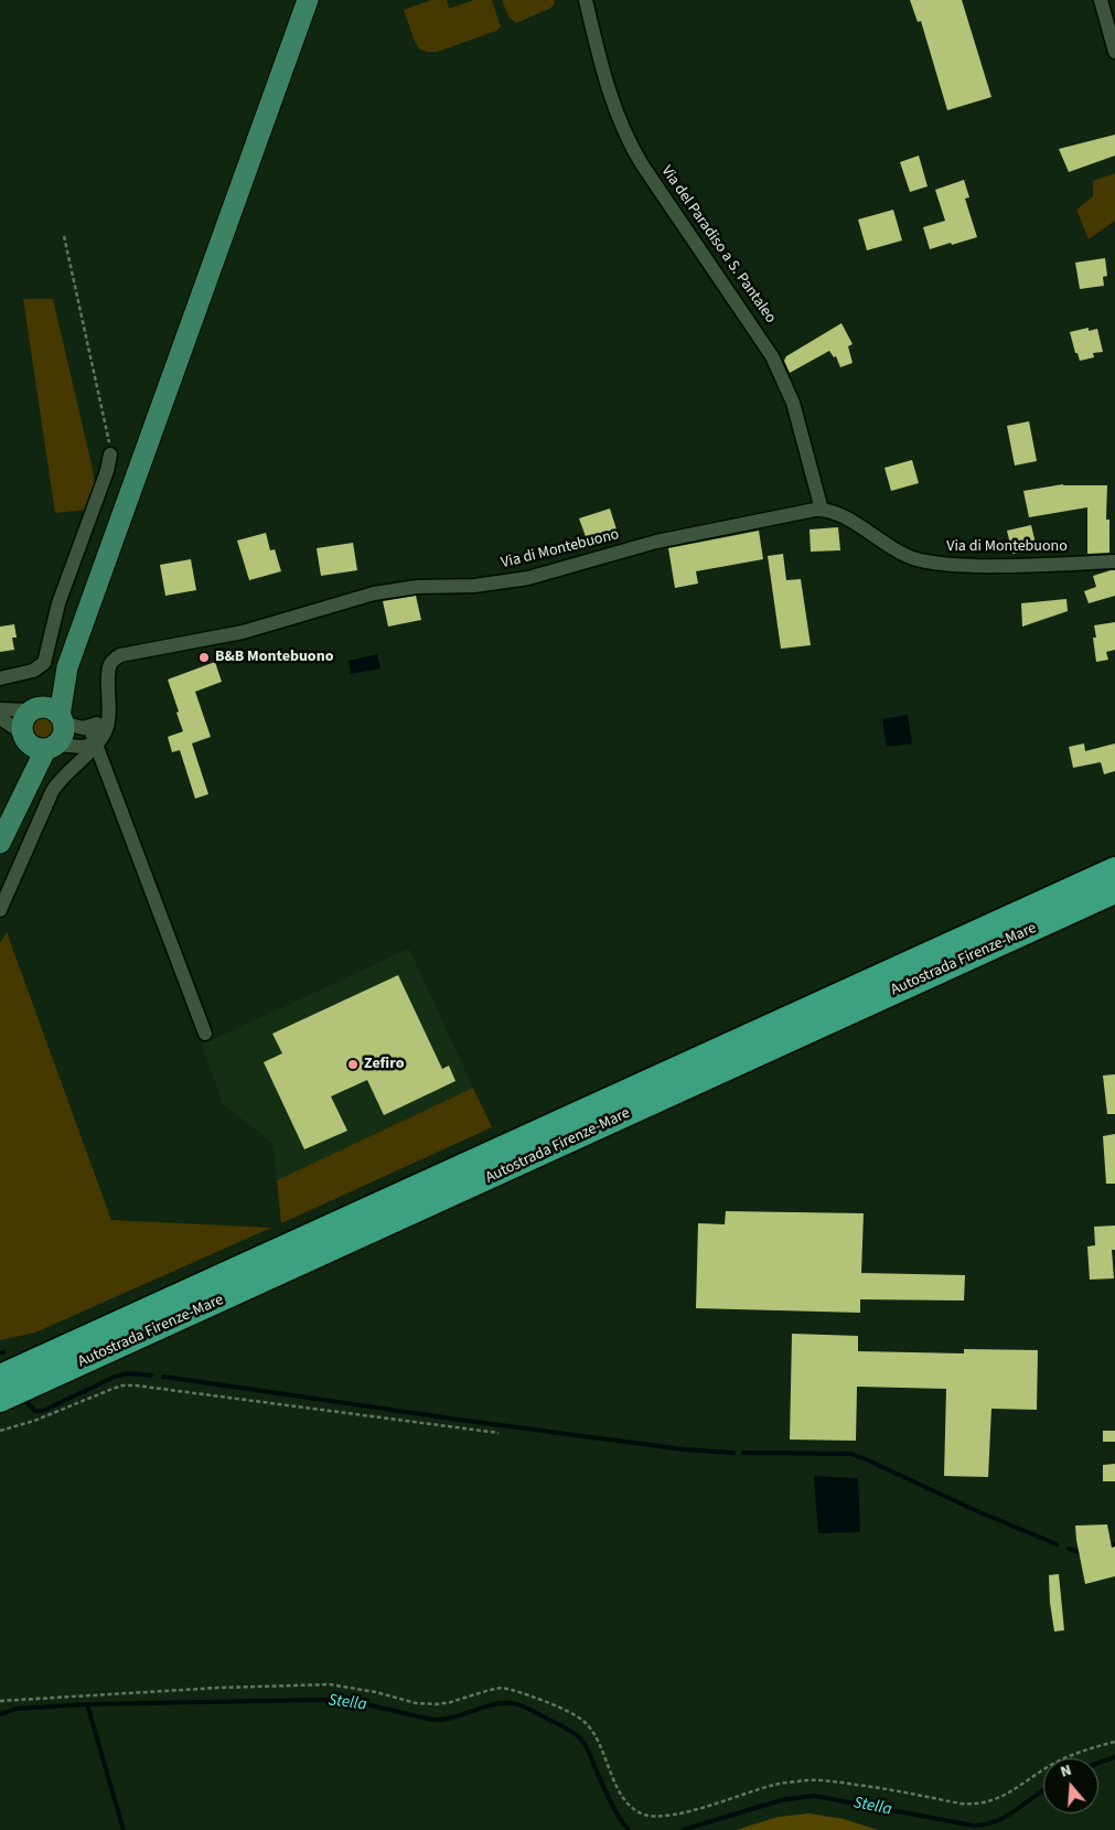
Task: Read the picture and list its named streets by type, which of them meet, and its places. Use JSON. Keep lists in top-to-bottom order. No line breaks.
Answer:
{"streets":{"highway":["Autostrada Firenze-Mare"],"street":["Via del Paradiso a S. Pantaleo","Via di Montebuono"]},"crossings":[["Via del Paradiso a S. Pantaleo","Via di Montebuono"]],"water":["Stella"],"places":["B&B Montebuono","Zefiro"],"north":"top"}
